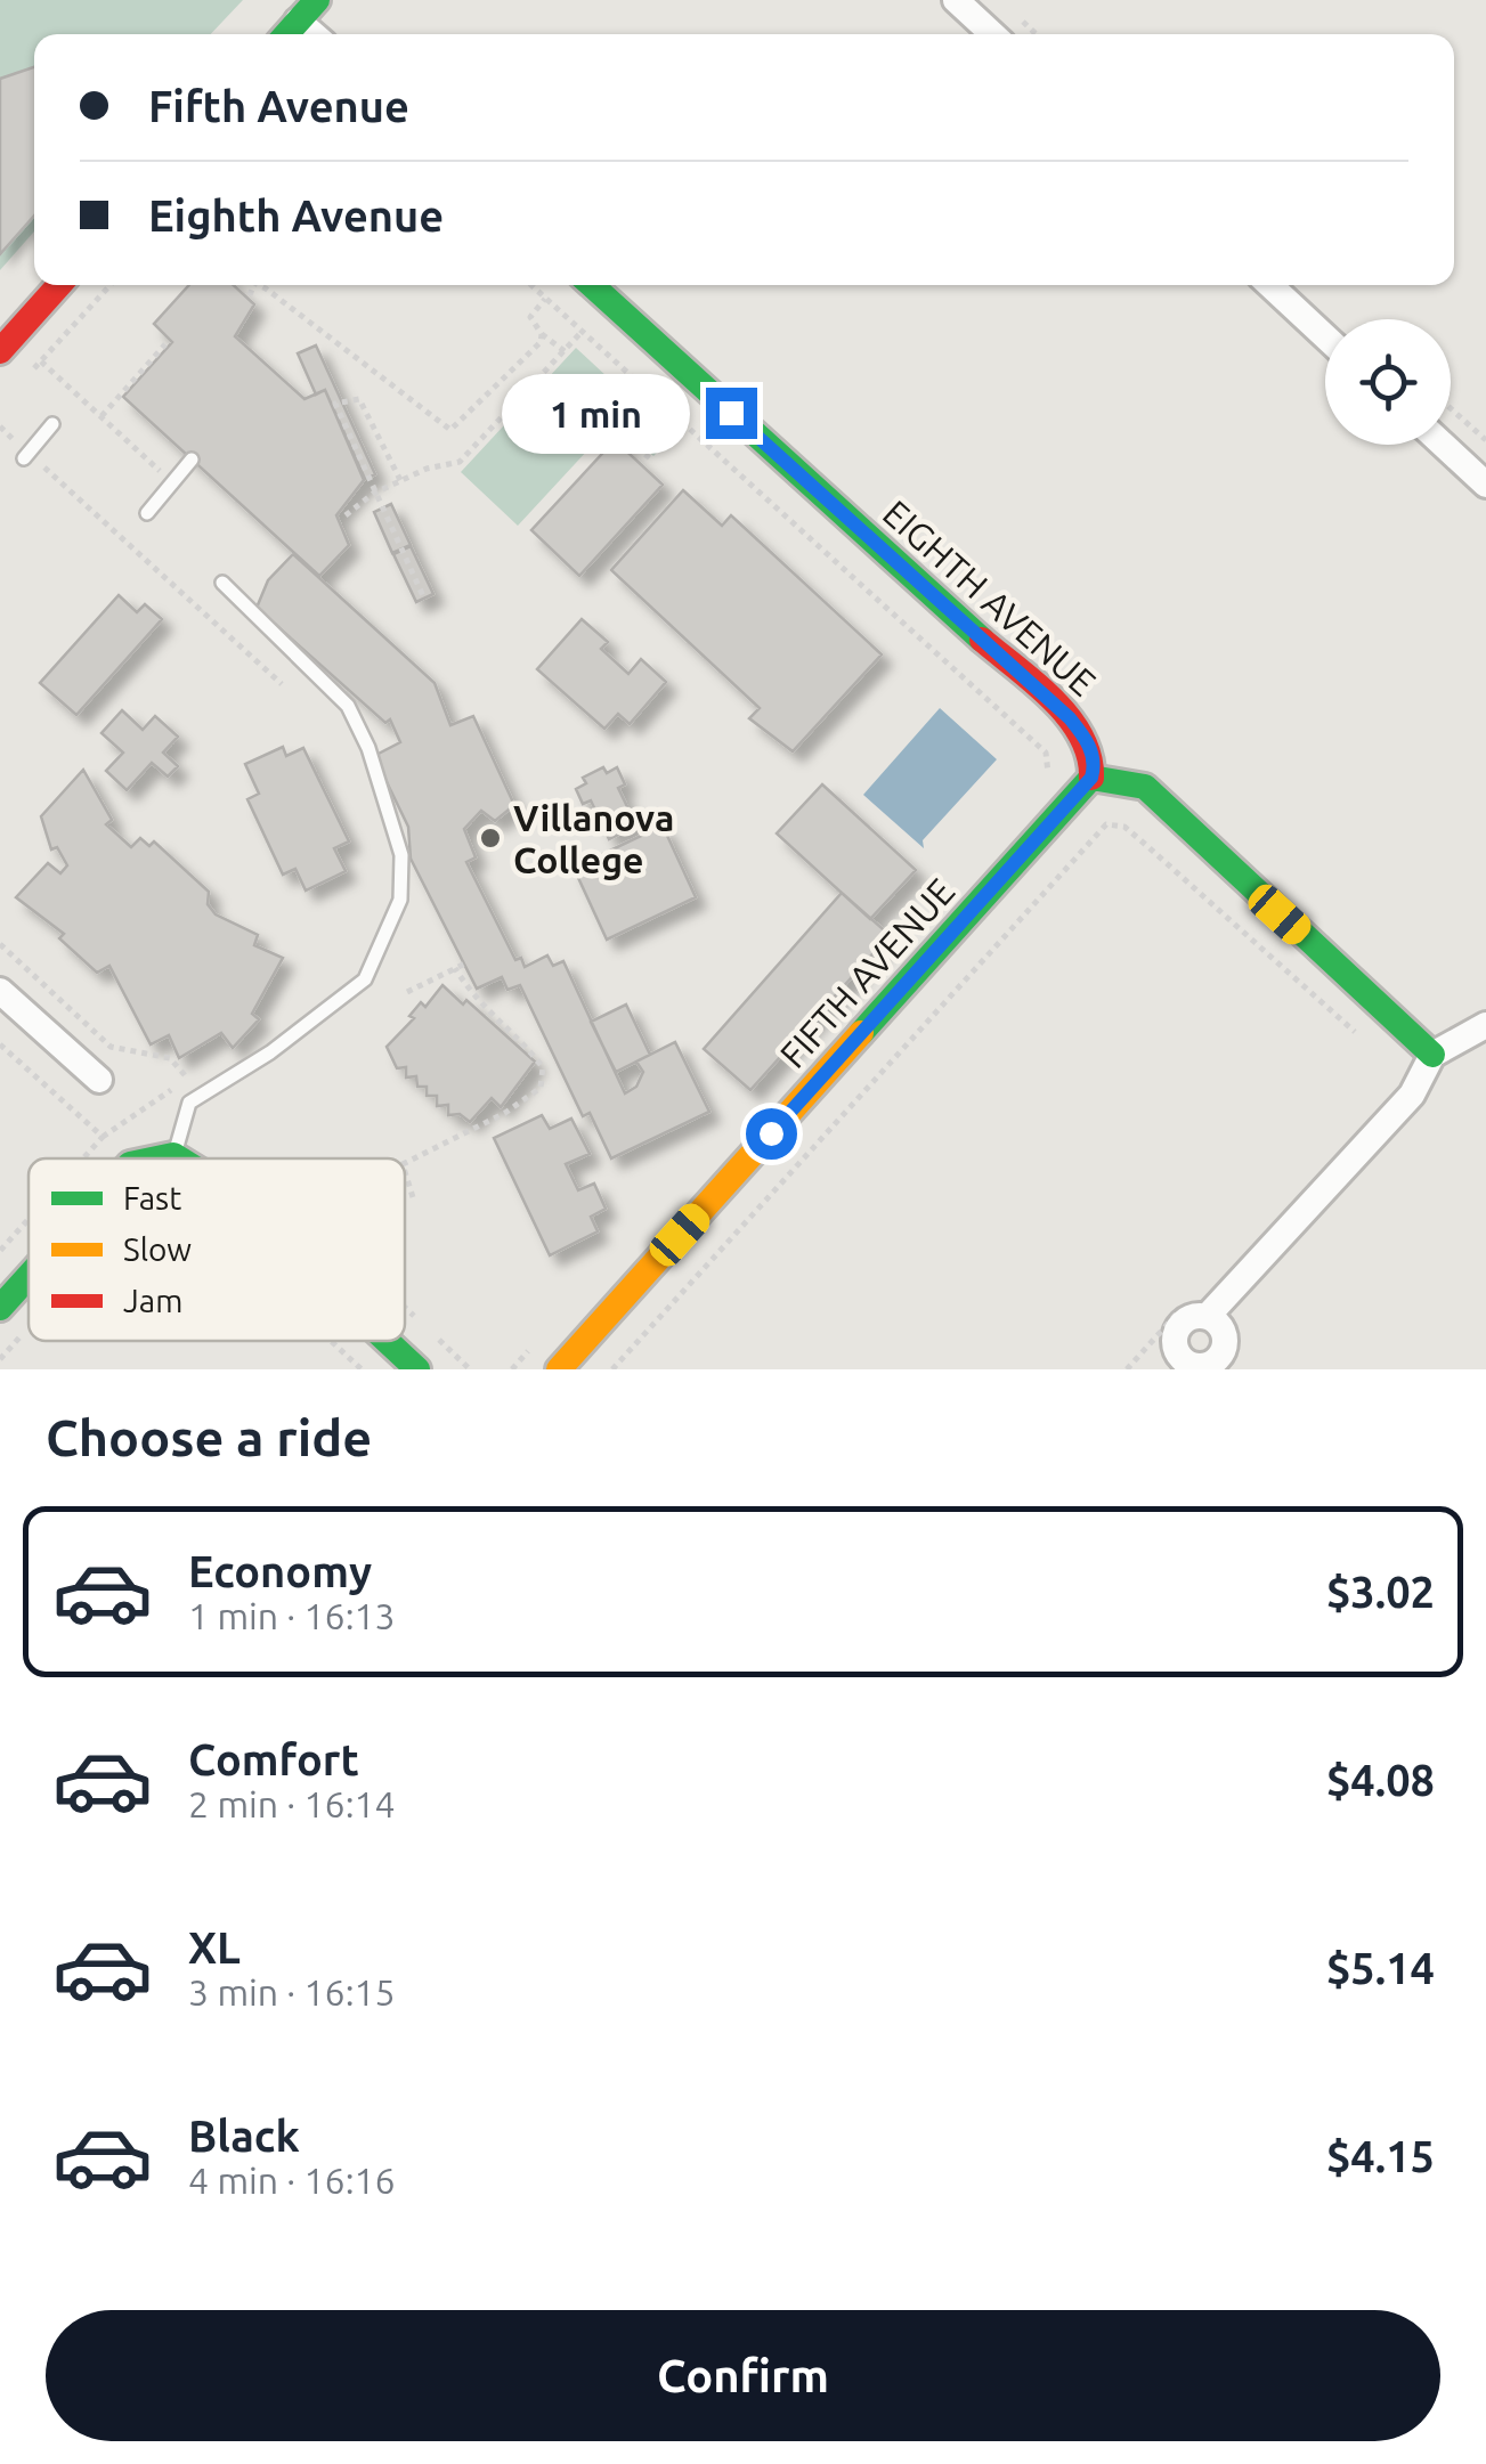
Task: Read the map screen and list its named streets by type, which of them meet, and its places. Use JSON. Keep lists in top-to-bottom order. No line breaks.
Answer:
{"streets":{"street":["EIGHTH AVENUE","FIFTH AVENUE"]},"crossings":[["EIGHTH AVENUE","FIFTH AVENUE"]],"places":["Villanova College"],"legend":["Fast","Slow","Jam"],"page":{"banner":["Fifth Avenue","Eighth Avenue"],"bubble":"1 min","heading":"Choose a ride","list":[{"name":"Economy","note":"1 min · 16:13","value":"$3.02"},{"name":"Comfort","note":"2 min · 16:14","value":"$4.08"},{"name":"XL","note":"3 min · 16:15","value":"$5.14"},{"name":"Black","note":"4 min · 16:16","value":"$4.15"}],"buttons":"Confirm"}}
